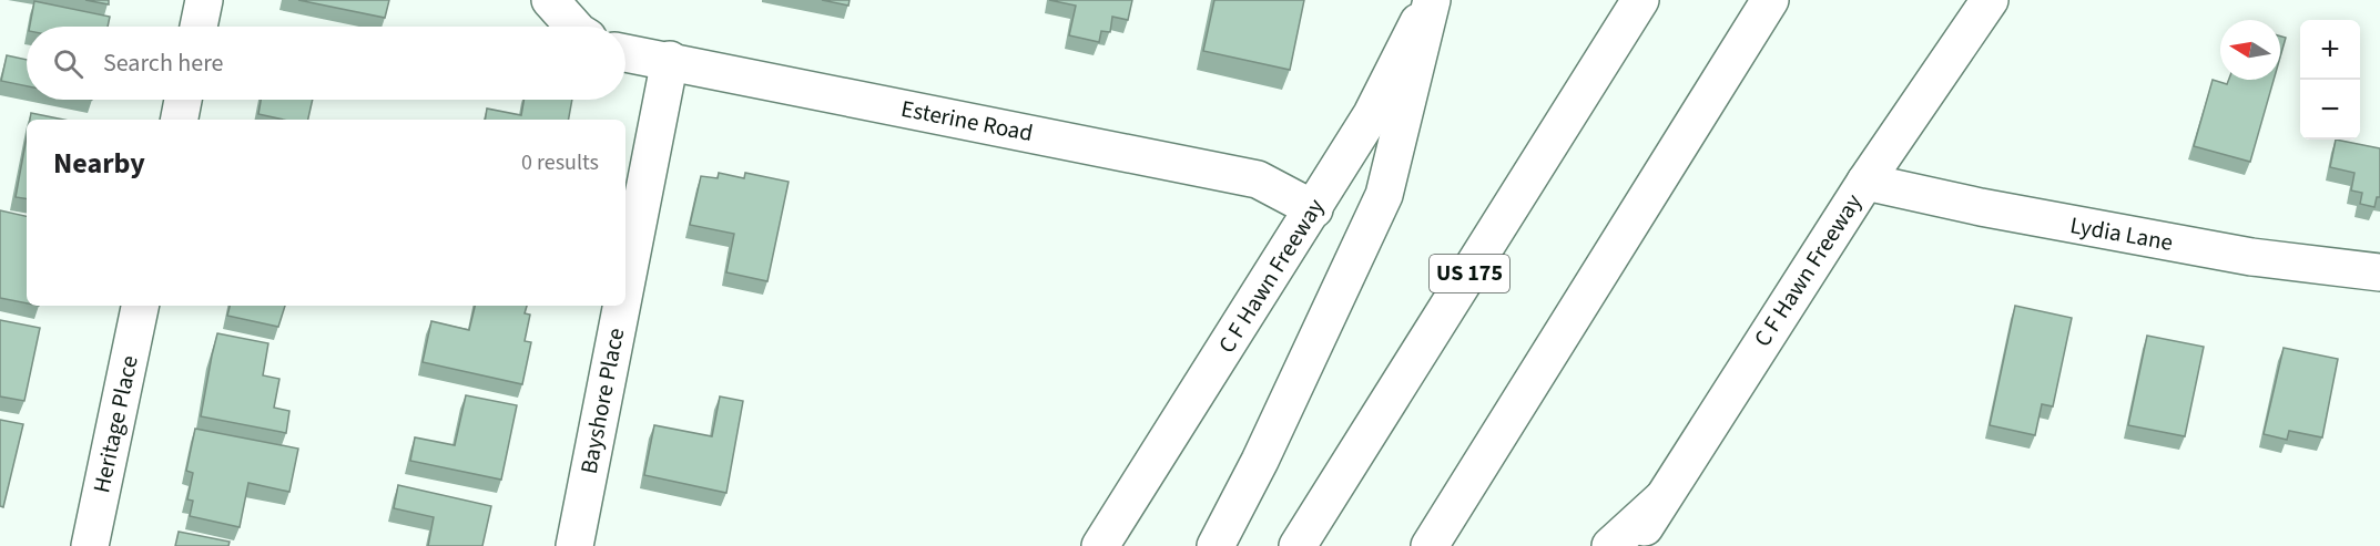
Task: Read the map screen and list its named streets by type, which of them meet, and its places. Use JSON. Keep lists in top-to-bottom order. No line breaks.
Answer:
{"streets":{"main road":["Esterine Road","Lydia Lane","C F Hawn Freeway","US 175","Bayshore Place","Heritage Place"]},"crossings":[["Esterine Road","C F Hawn Freeway"],["Esterine Road","Bayshore Place"],["Lydia Lane","C F Hawn Freeway"]],"north":"left","page":{"map_buttons":["+","−"],"search":"Search here","heading":["Nearby","0 results"]}}
